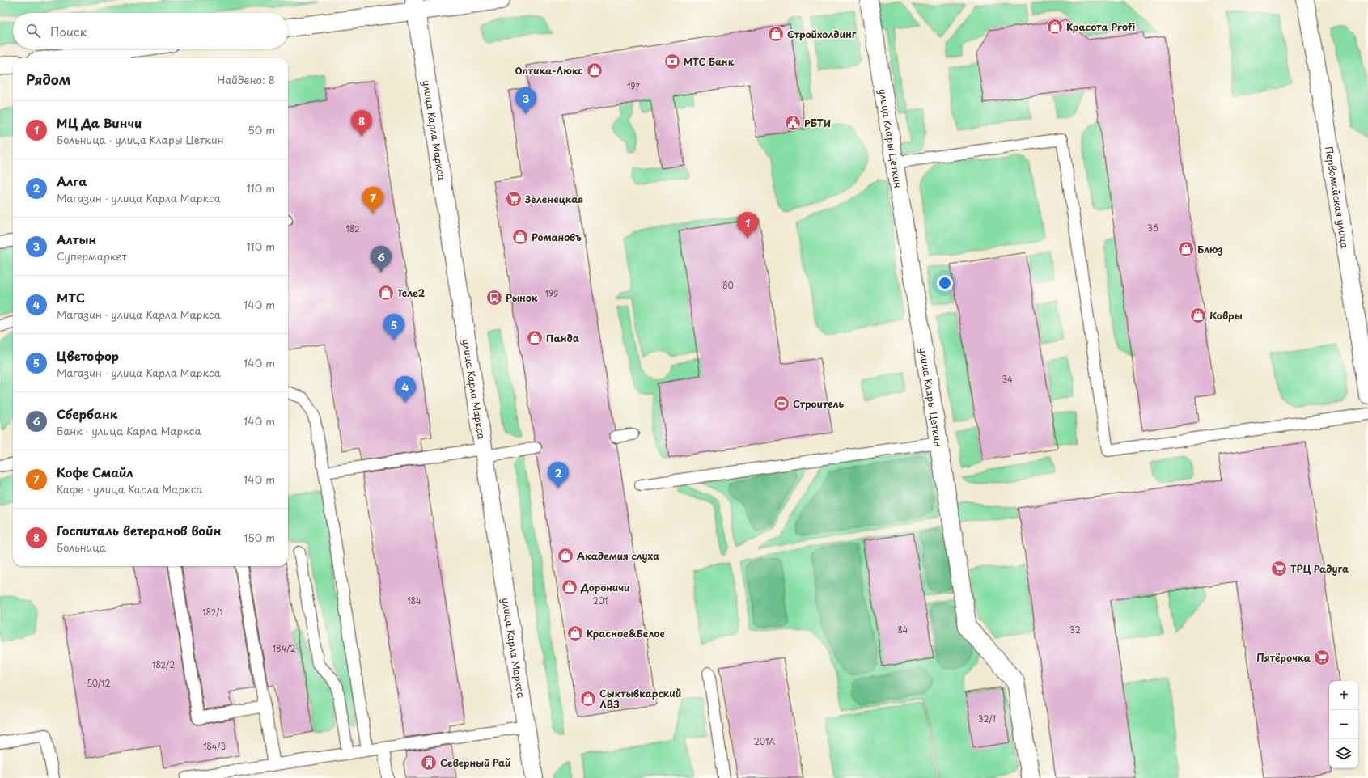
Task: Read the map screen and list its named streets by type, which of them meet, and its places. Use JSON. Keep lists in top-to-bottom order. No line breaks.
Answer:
{"streets":{"street":["улица Карла Маркса","улица Клары Цеткин","Первомайская улица"]},"places":{"shop":["Красота Profi","Стройхолдинг","Оптика-Люкс","Романовъ","Блюз","Теле2","Ковры","Панда","Академия слуха","Дороничи","Красное&Белое","Сыктывкарский ЛВЗ"],"bank":["МТС Банк"],"public building":["РБТИ"],"supermarket":["Зеленецкая","ТРЦ Радуга","Пятёрочка"],"bus stop":["Рынок"],"sports":["Строитель"],"building":["Северный Рай"]},"house_numbers":["197","36","182","80","199","34","184","201","182/1","84","32","184/2","182/2","50/12","32/1","201А","184/3"],"page":{"search":"Поиск","heading":["Рядом","Найдено: 8"],"pins":["3","8","7","1","6","5","4","2"],"list":[{"mark":"1","name":"МЦ Да Винчи","note":"Больница · улица Клары Цеткин","value":"50 m"},{"mark":"2","name":"Алга","note":"Магазин · улица Карла Маркса","value":"110 m"},{"mark":"3","name":"Алтын","note":"Супермаркет","value":"110 m"},{"mark":"4","name":"МТС","note":"Магазин · улица Карла Маркса","value":"140 m"},{"mark":"5","name":"Цветофор","note":"Магазин · улица Карла Маркса","value":"140 m"},{"mark":"6","name":"Сбербанк","note":"Банк · улица Карла Маркса","value":"140 m"},{"mark":"7","name":"Кофе Смайл","note":"Кафе · улица Карла Маркса","value":"140 m"},{"mark":"8","name":"Госпиталь ветеранов войн","note":"Больница","value":"150 m"}],"map_buttons":["+","−"]}}
